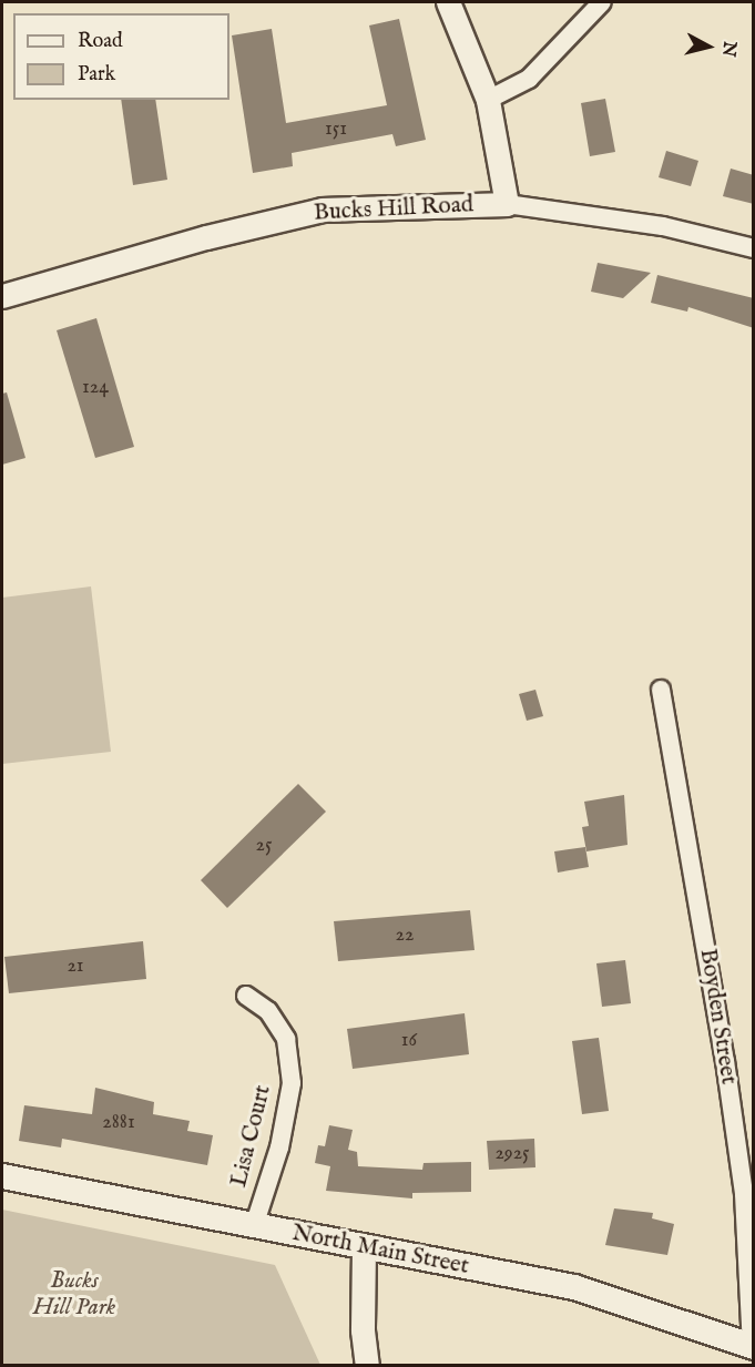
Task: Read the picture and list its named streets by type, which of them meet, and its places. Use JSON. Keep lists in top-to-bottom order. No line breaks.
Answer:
{"streets":{"main road":["North Main Street"],"street":["Bucks Hill Road","Boyden Street","Lisa Court"]},"crossings":[["Boyden Street","North Main Street"],["Lisa Court","North Main Street"]],"parks":["Bucks Hill Park"],"house_numbers":["151","124","25","22","21","16","2881","2925"],"legend":["Road","Park"],"north":"right"}
